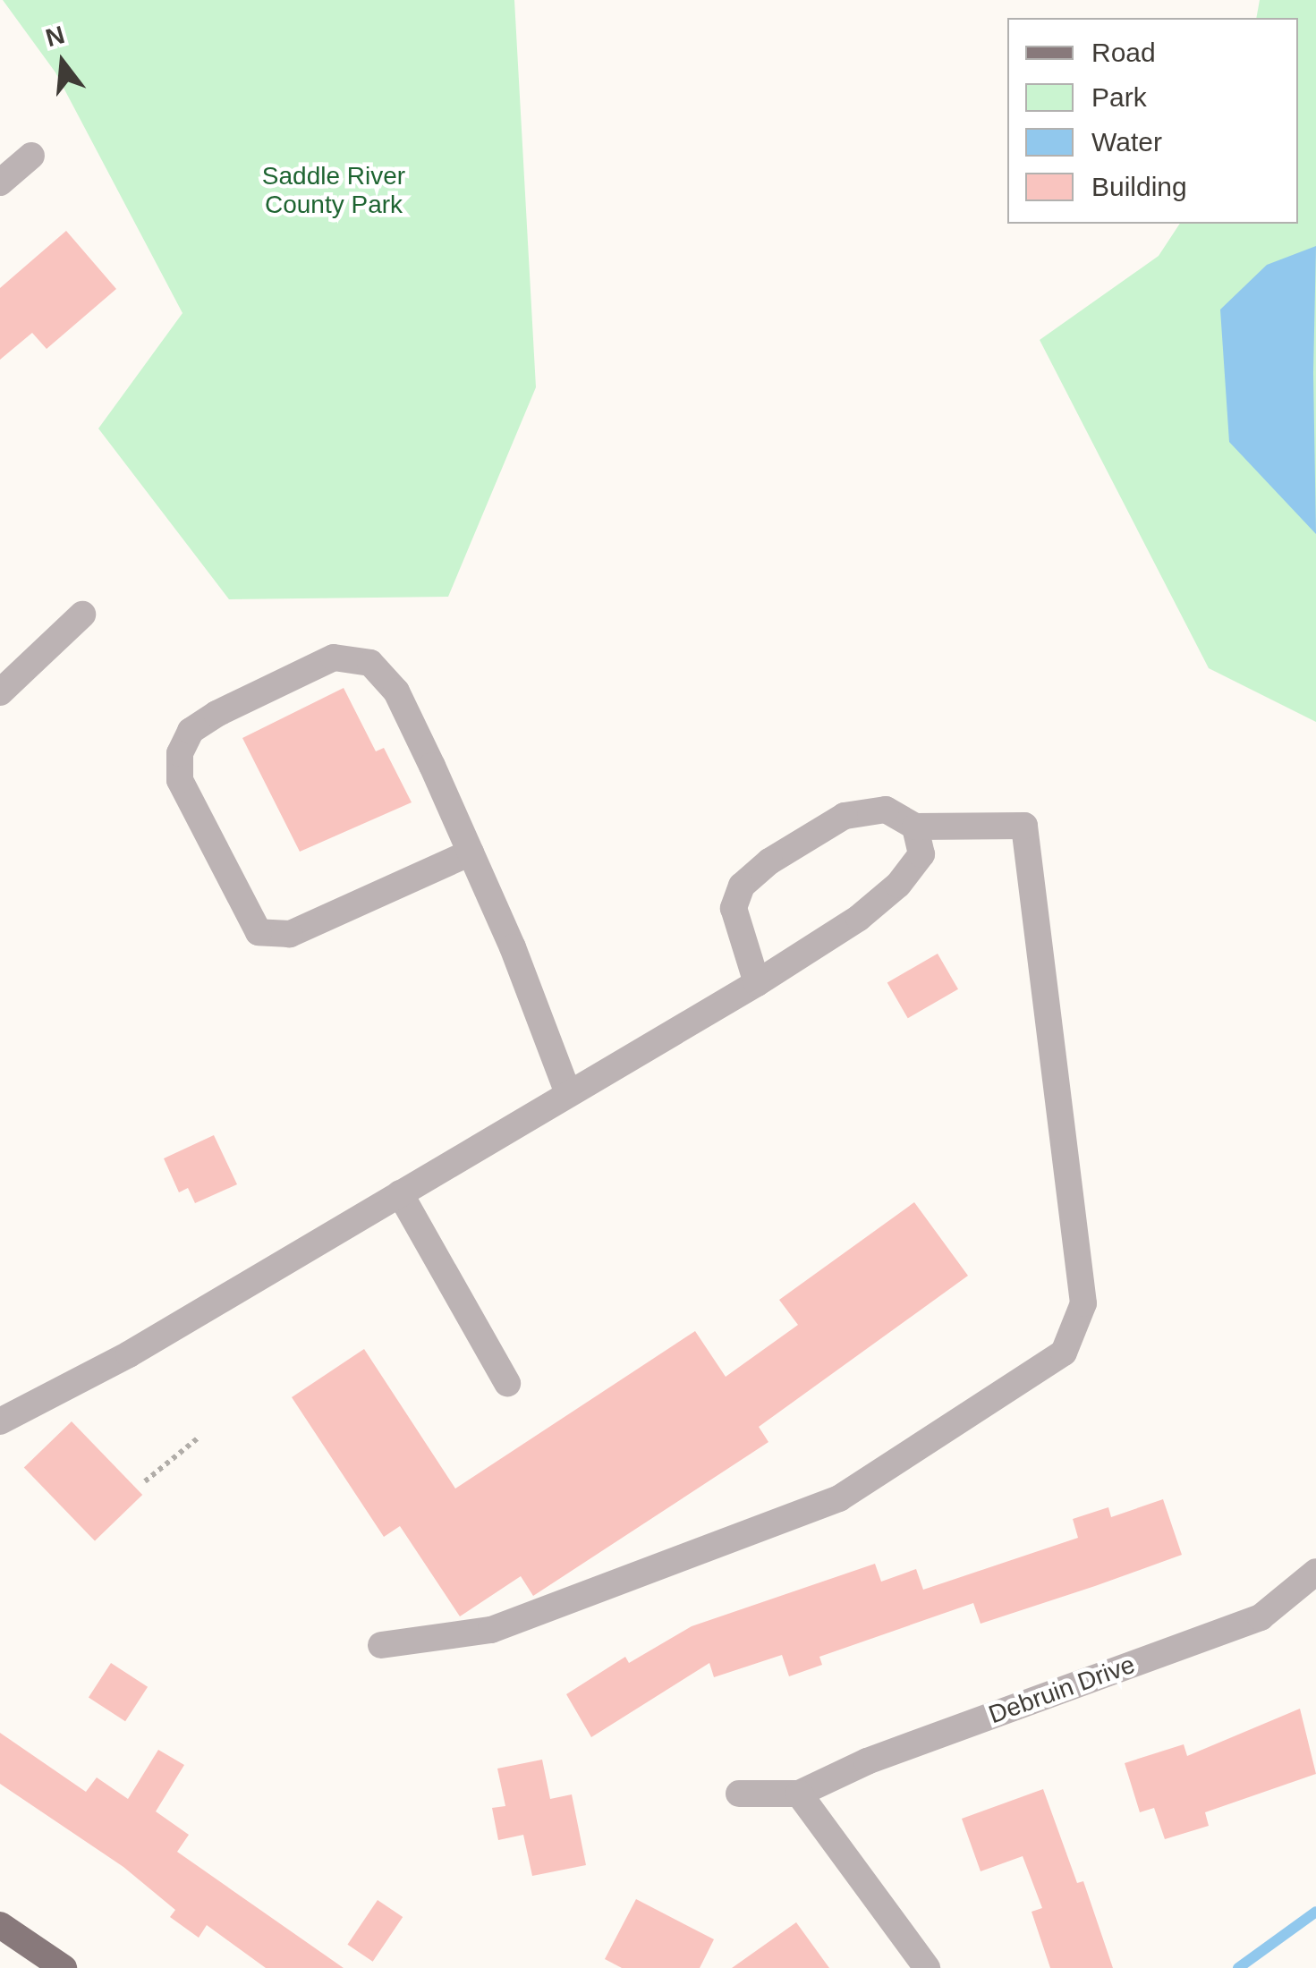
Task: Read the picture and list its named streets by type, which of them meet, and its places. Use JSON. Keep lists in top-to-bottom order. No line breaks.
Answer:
{"streets":{"street":["Debruin Drive"]},"parks":["Saddle River County Park"],"legend":["Road","Park","Water","Building"],"north":"top"}
